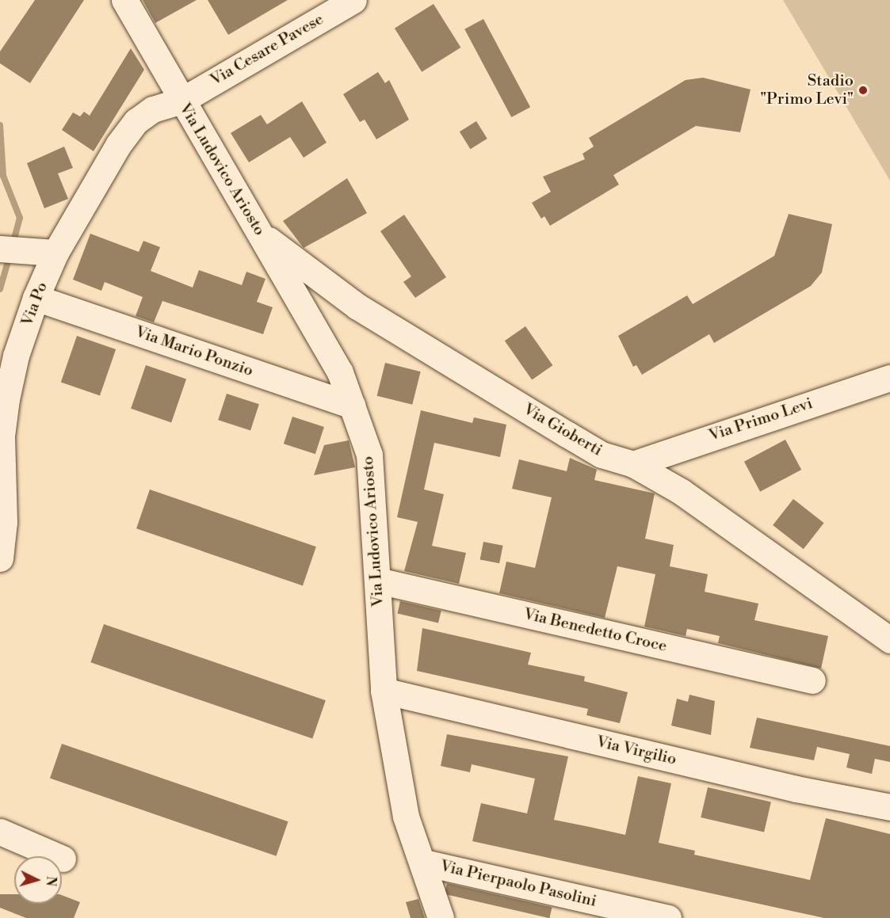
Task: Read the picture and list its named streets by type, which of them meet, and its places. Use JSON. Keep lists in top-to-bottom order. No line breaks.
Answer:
{"streets":{"street":["Via Cesare Pavese","Via Ludovico Ariosto","Via Po","Via Mario Ponzio","Via Primo Levi","Via Gioberti","Via Benedetto Croce","Via Virgilio","Via Pierpaolo Pasolini"]},"crossings":[["Via Cesare Pavese","Via Ludovico Ariosto"],["Via Cesare Pavese","Via Po"],["Via Ludovico Ariosto","Via Po"],["Via Ludovico Ariosto","Via Mario Ponzio"],["Via Ludovico Ariosto","Via Gioberti"],["Via Ludovico Ariosto","Via Benedetto Croce"],["Via Ludovico Ariosto","Via Virgilio"],["Via Ludovico Ariosto","Via Pierpaolo Pasolini"],["Via Po","Via Mario Ponzio"],["Via Primo Levi","Via Gioberti"]],"places":["Stadio \"Primo Levi\""],"north":"right"}
